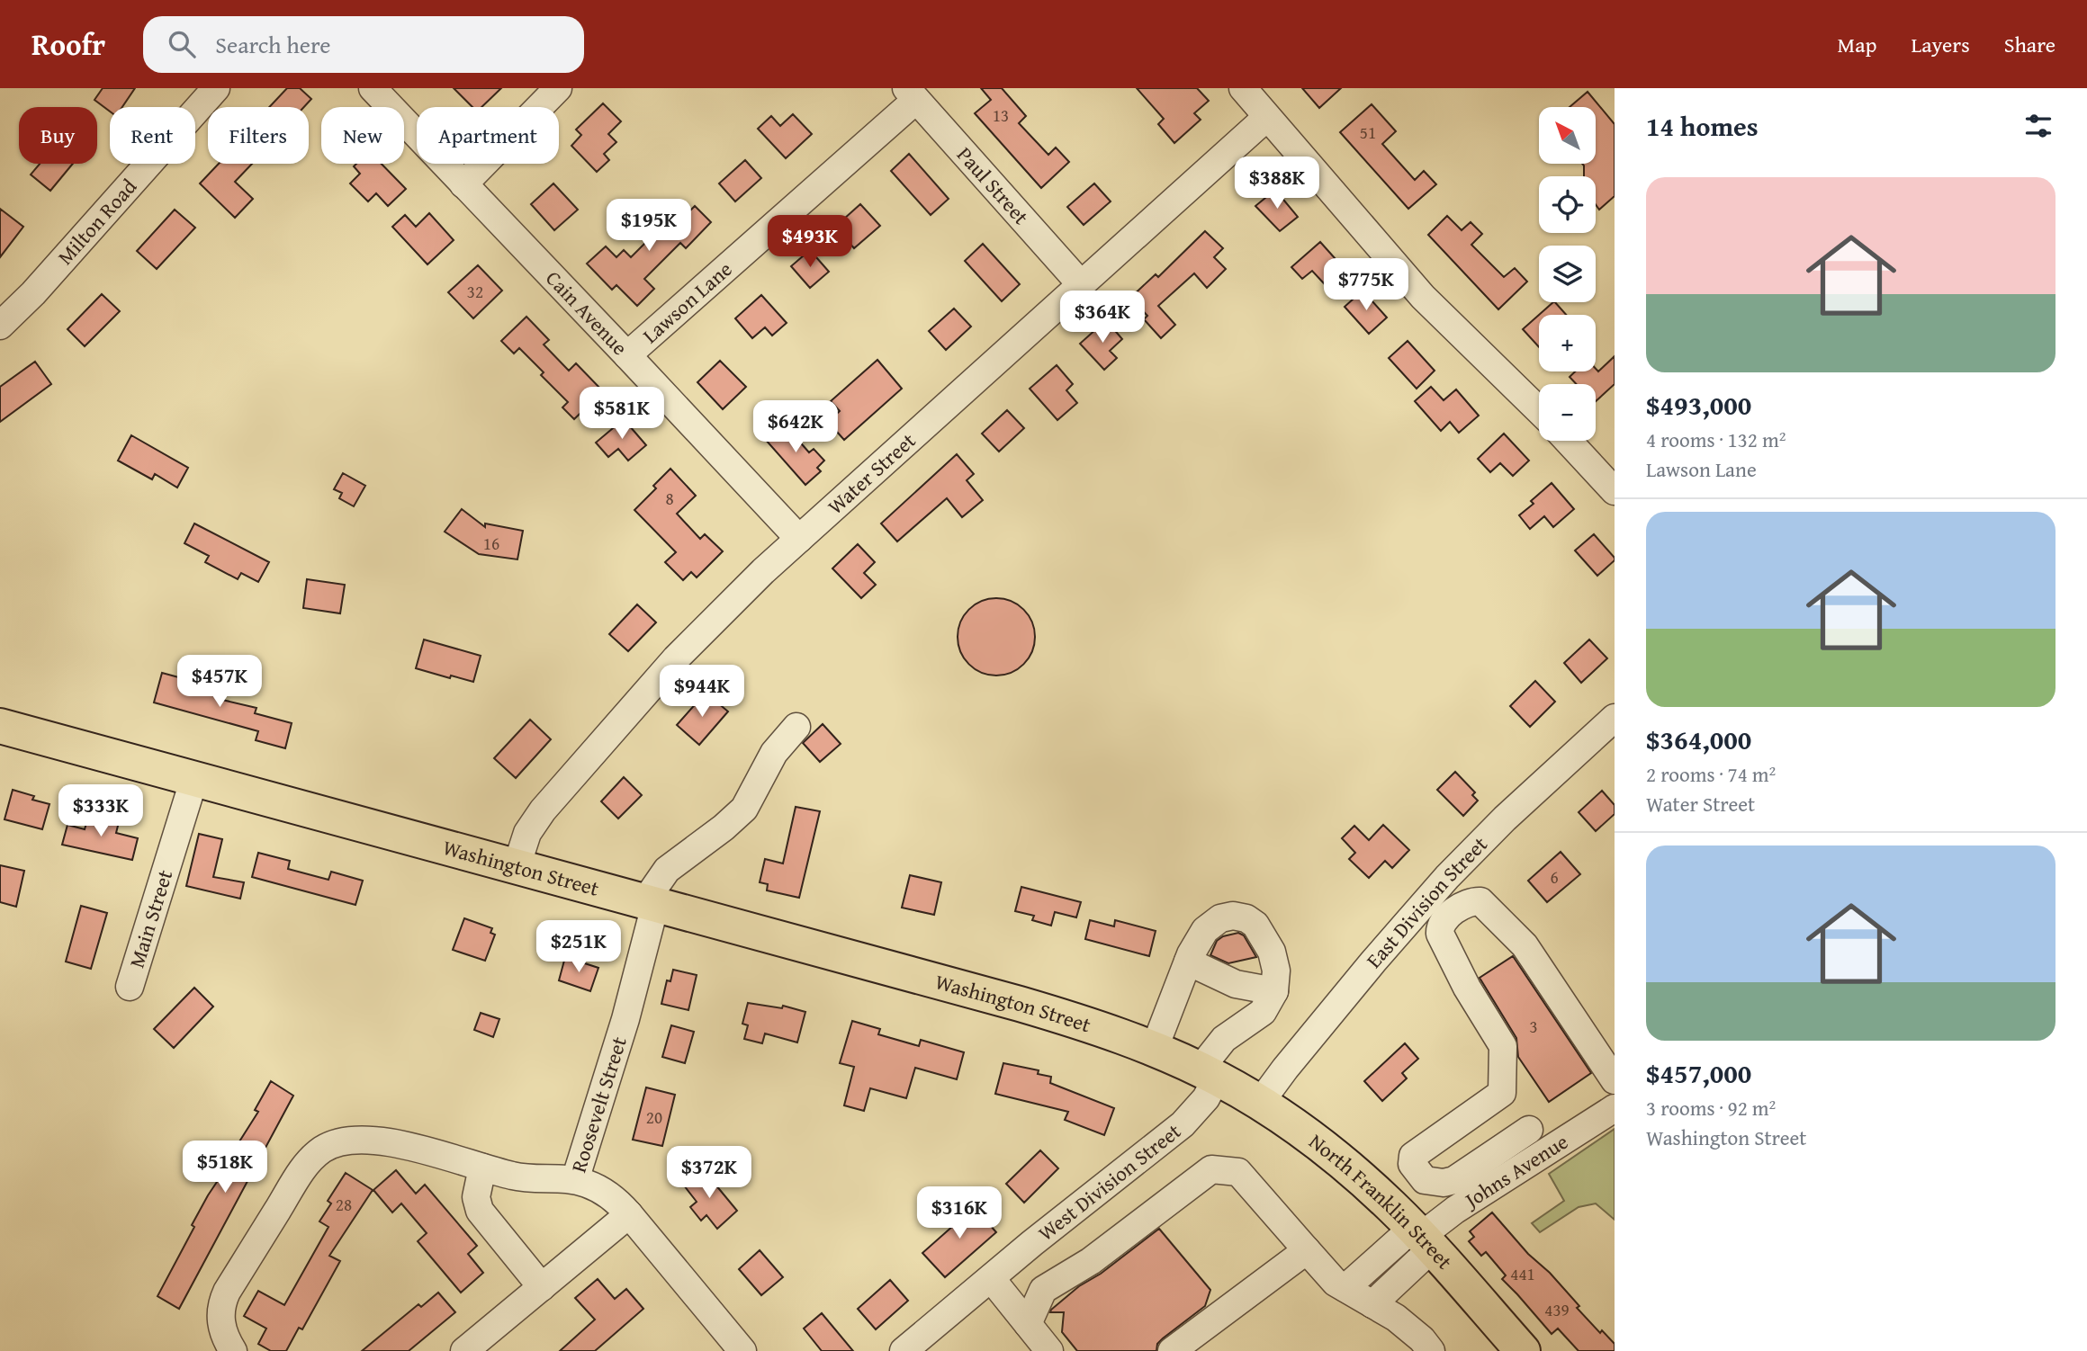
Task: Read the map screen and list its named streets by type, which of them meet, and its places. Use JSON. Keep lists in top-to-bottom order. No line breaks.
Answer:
{"streets":{"main road":["Washington Street","North Franklin Street"],"street":["Paul Street","Milton Road","Lawson Lane","Cain Avenue","Water Street","East Division Street","Main Street","Roosevelt Street","Johns Avenue","West Division Street"]},"crossings":[["Paul Street","Lawson Lane"],["Paul Street","Water Street"],["Lawson Lane","Cain Avenue"],["Cain Avenue","Water Street"],["Water Street","Washington Street"],["Washington Street","Main Street"],["Washington Street","Roosevelt Street"],["Washington Street","West Division Street"],["Washington Street","North Franklin Street"],["East Division Street","North Franklin Street"],["Johns Avenue","North Franklin Street"],["West Division Street","North Franklin Street"]],"house_numbers":["13","51","32","8","16","6","3","20","28","441","439"],"north":"top left","page":{"header":"Roofr","search":"Search here","nav":["Map","Layers","Share"],"heading":"14 homes","map_buttons":["+","−"],"chip":["Buy","Rent","Filters","New","Apartment"],"price":["$388K","$195K","$493K","$775K","$364K","$581K","$642K","$457K","$944K","$333K","$251K","$518K","$372K","$316K"],"list":[{"name":"$493,000","note":"4 rooms · 132 m² · Lawson Lane"},{"name":"$364,000","note":"2 rooms · 74 m² · Water Street"},{"name":"$457,000","note":"3 rooms · 92 m² · Washington Street"}]}}
